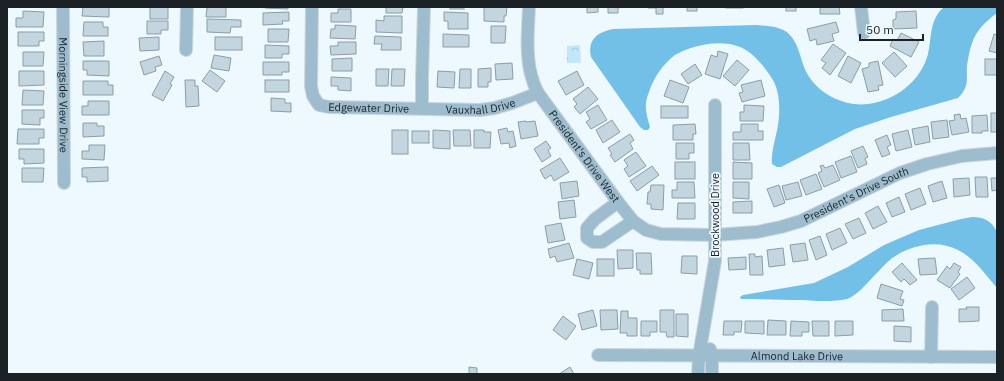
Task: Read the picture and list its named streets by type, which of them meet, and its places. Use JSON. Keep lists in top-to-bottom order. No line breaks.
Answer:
{"streets":{"street":["Morningside View Drive","Vauxhall Drive","Edgewater Drive","President's Drive West","President's Drive South","Brockwood Drive","Almond Lake Drive"]},"crossings":[["Vauxhall Drive","Edgewater Drive"],["Vauxhall Drive","President's Drive West"],["President's Drive West","President's Drive South"],["President's Drive West","Brockwood Drive"],["President's Drive South","Brockwood Drive"],["Brockwood Drive","Almond Lake Drive"]],"scale_bar":"50 m"}
